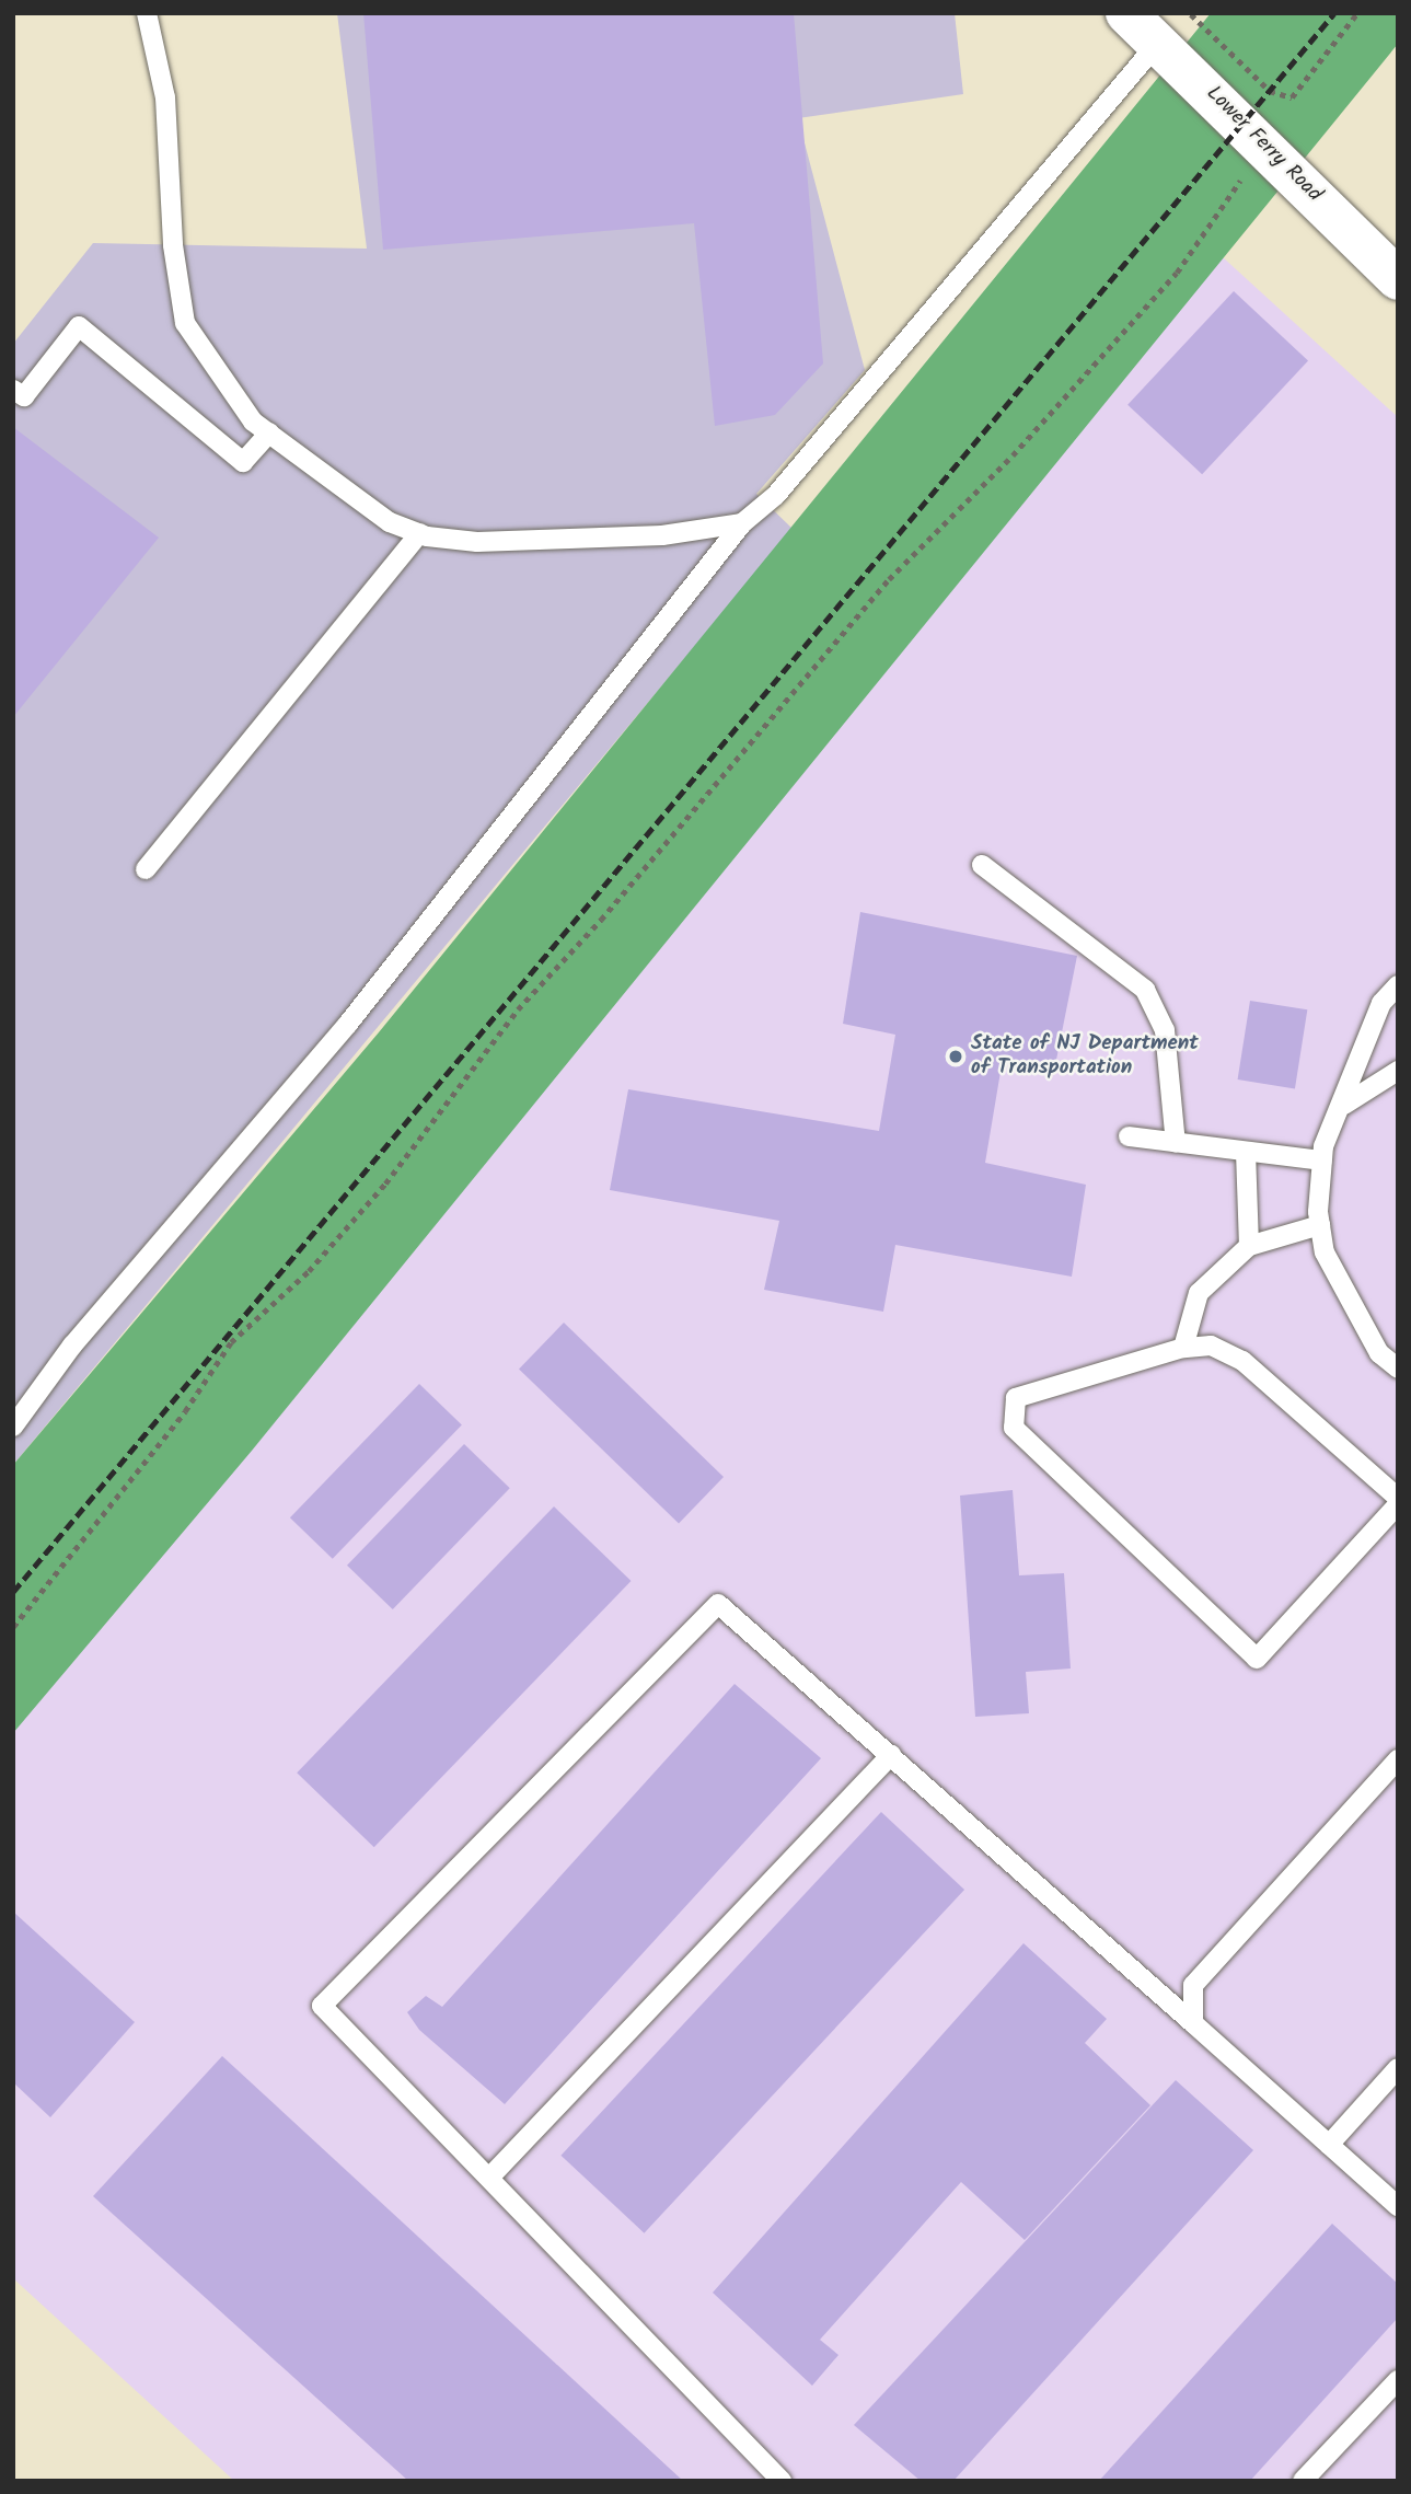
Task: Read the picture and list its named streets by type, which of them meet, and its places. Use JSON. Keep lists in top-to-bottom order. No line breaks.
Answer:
{"streets":{"street":["Lower Ferry Road"]},"places":["State of NJ Department of Transportation"]}
